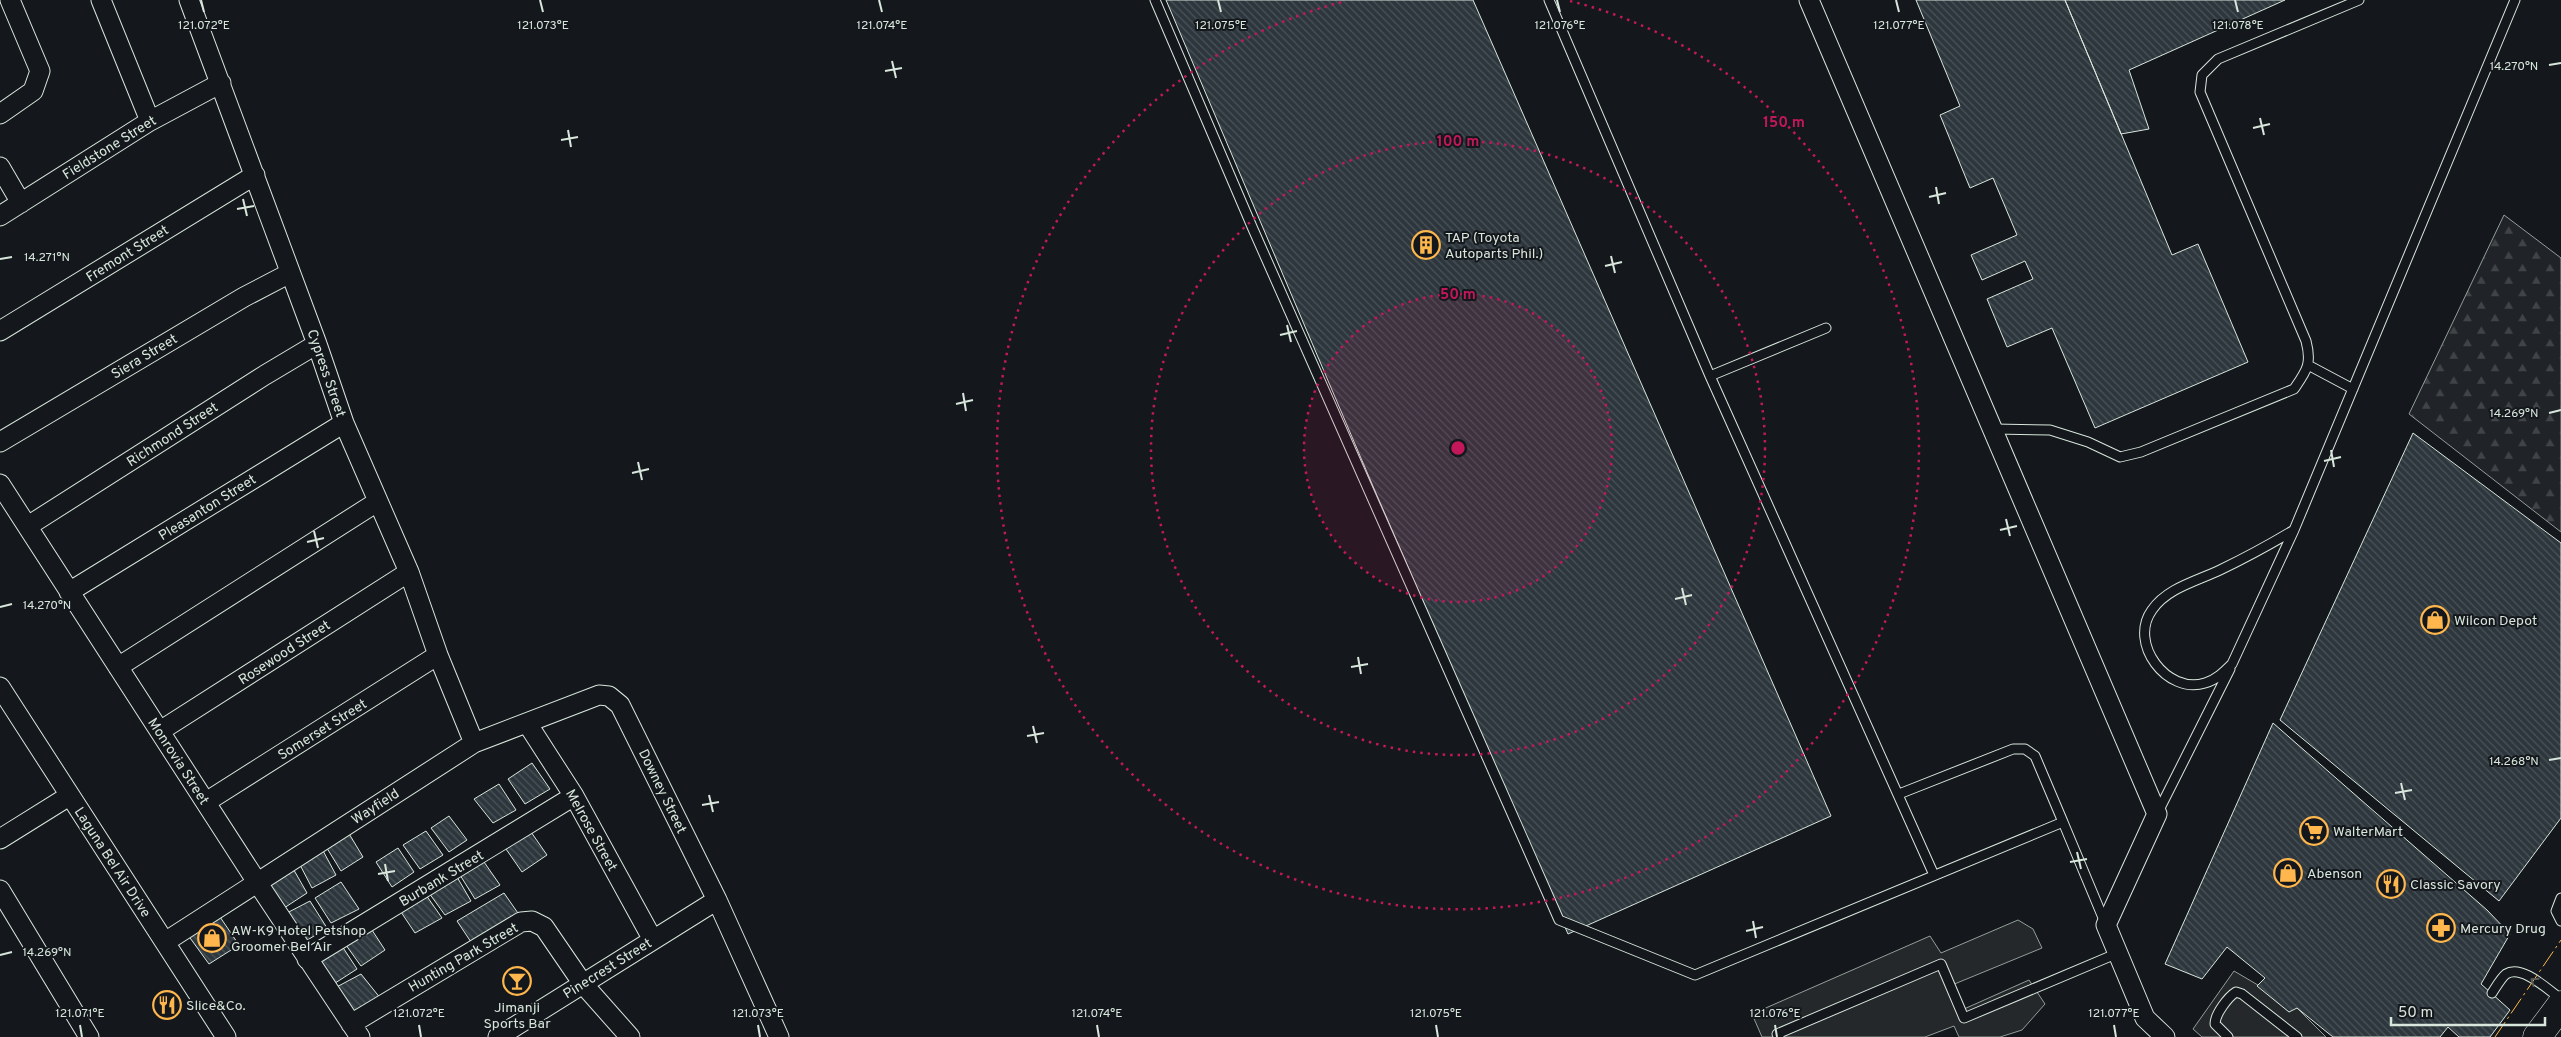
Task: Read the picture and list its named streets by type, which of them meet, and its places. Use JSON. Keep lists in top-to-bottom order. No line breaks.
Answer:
{"streets":{"street":["Fieldstone Street","Fremont Street","Siera Street","Cypress Street","Richmond Street","Pleasanton Street","Rosewood Street","Somerset Street","Monrovia Street","Downey Street","Wayfield","Melrose Street","Laguna Bel Air Drive","Burbank Street","Hunting Park Street","Pinecrest Street"]},"crossings":[["Fieldstone Street","Cypress Street"],["Fremont Street","Cypress Street"],["Siera Street","Cypress Street"],["Cypress Street","Richmond Street"],["Cypress Street","Pleasanton Street"],["Cypress Street","Rosewood Street"],["Cypress Street","Somerset Street"],["Cypress Street","Wayfield"],["Richmond Street","Monrovia Street"],["Pleasanton Street","Monrovia Street"],["Rosewood Street","Monrovia Street"],["Somerset Street","Monrovia Street"],["Monrovia Street","Wayfield"],["Monrovia Street","Burbank Street"],["Monrovia Street","Hunting Park Street"],["Downey Street","Wayfield"],["Downey Street","Pinecrest Street"],["Wayfield","Melrose Street"],["Wayfield","Laguna Bel Air Drive"],["Melrose Street","Burbank Street"],["Melrose Street","Pinecrest Street"],["Hunting Park Street","Pinecrest Street"]],"places":{"building":["TAP (Toyota Autoparts Phil.)"],"shop":["Wilcon Depot","Abenson","AW-K9 Hotel Petshop Groomer Bel Air"],"supermarket":["WalterMart"],"restaurant":["Classic Savory","Slice&Co."],"pharmacy":["Mercury Drug"],"bar":["Jimanji Sports Bar"]},"scale_bar":"50 m","coordinates":["121.072°E","121.073°E","121.074°E","121.075°E","121.076°E","121.077°E","121.078°E","14.270°N","14.271°N","14.269°N","14.268°N","121.071°E"],"rings":["150 m","100 m","50 m"]}
